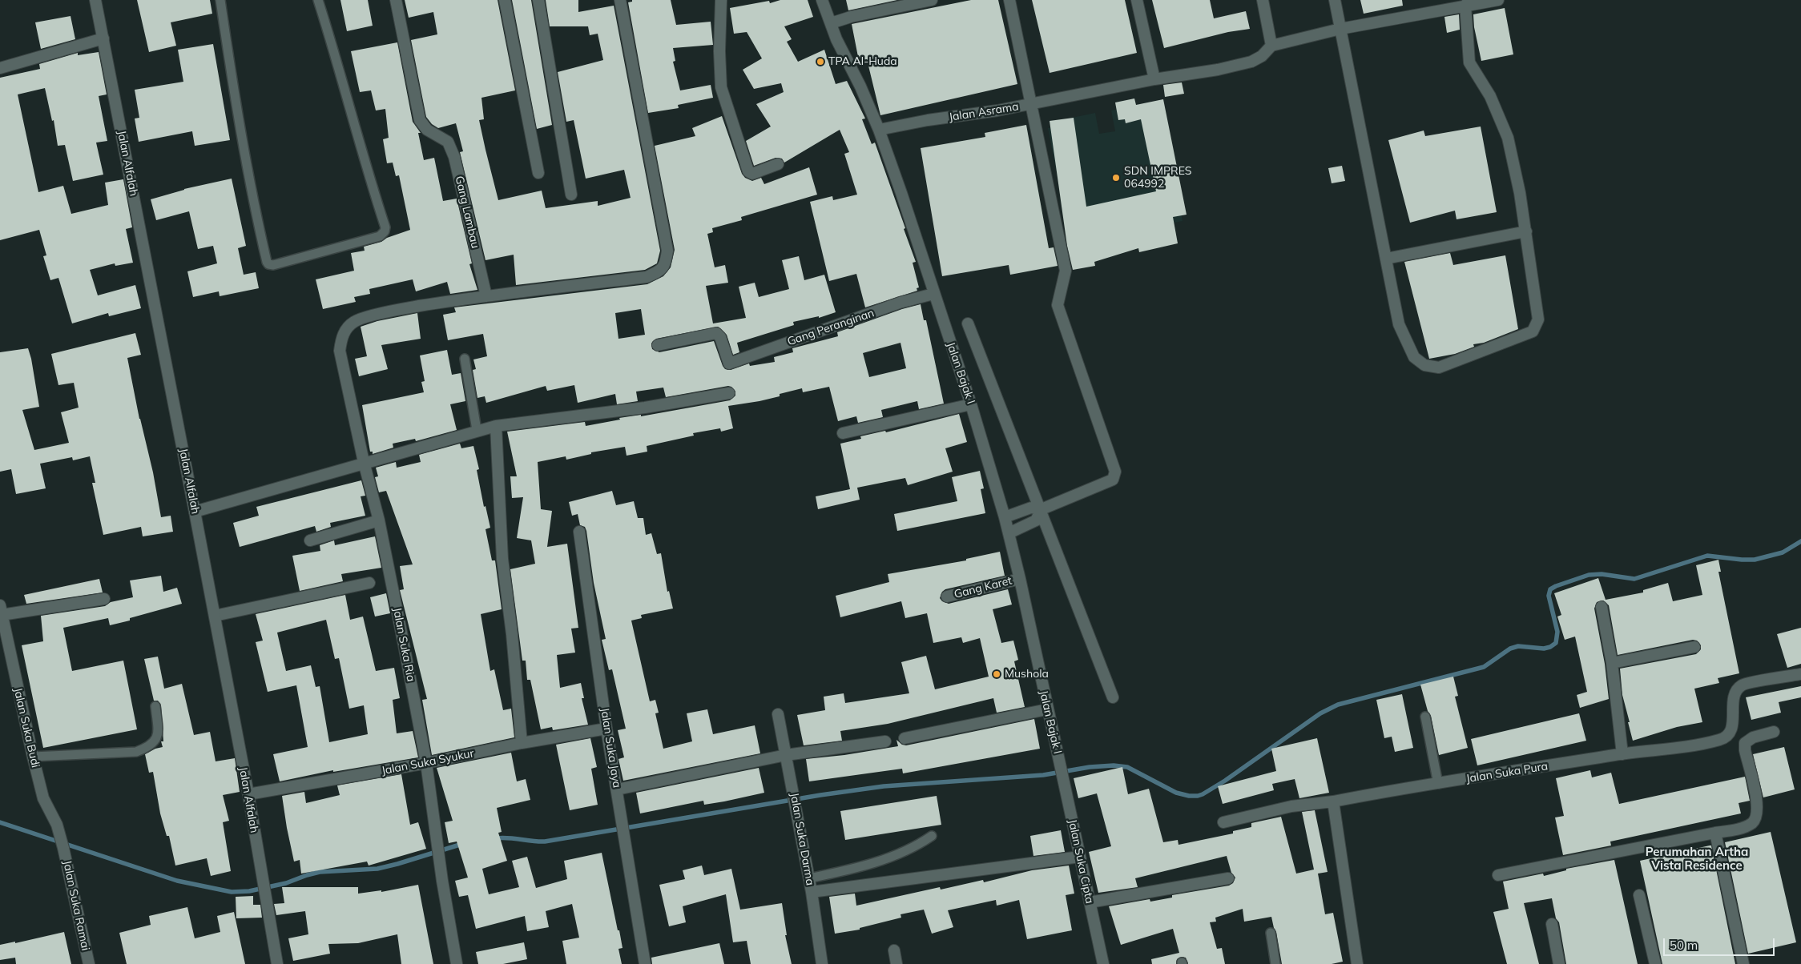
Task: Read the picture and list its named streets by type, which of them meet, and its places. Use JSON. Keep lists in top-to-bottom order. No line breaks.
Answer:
{"streets":{"street":["Jalan Asrama","Jalan Alfalah","Gang Lambau","Gang Peranginan","Jalan Bajak I","Gang Karet","Jalan Suka Ria","Jalan Suka Budi","Jalan Suka Jaya","Jalan Suka Syukur","Jalan Suka Pura","Jalan Suka Darma","Jalan Suka Cipta","Jalan Suka Ramai"]},"crossings":[["Jalan Asrama","Jalan Bajak I"],["Jalan Alfalah","Jalan Suka Syukur"],["Gang Lambau","Jalan Suka Ria"],["Gang Peranginan","Jalan Bajak I"],["Jalan Bajak I","Gang Karet"],["Jalan Bajak I","Jalan Suka Cipta"],["Jalan Suka Ria","Jalan Suka Syukur"],["Jalan Suka Budi","Jalan Suka Ramai"],["Jalan Suka Jaya","Jalan Suka Syukur"]],"districts":["Perumahan Artha Vista Residence"],"places":["TPA Al-Huda","SDN IMPRES 064992","Mushola"],"scale_bar":"50 m"}
